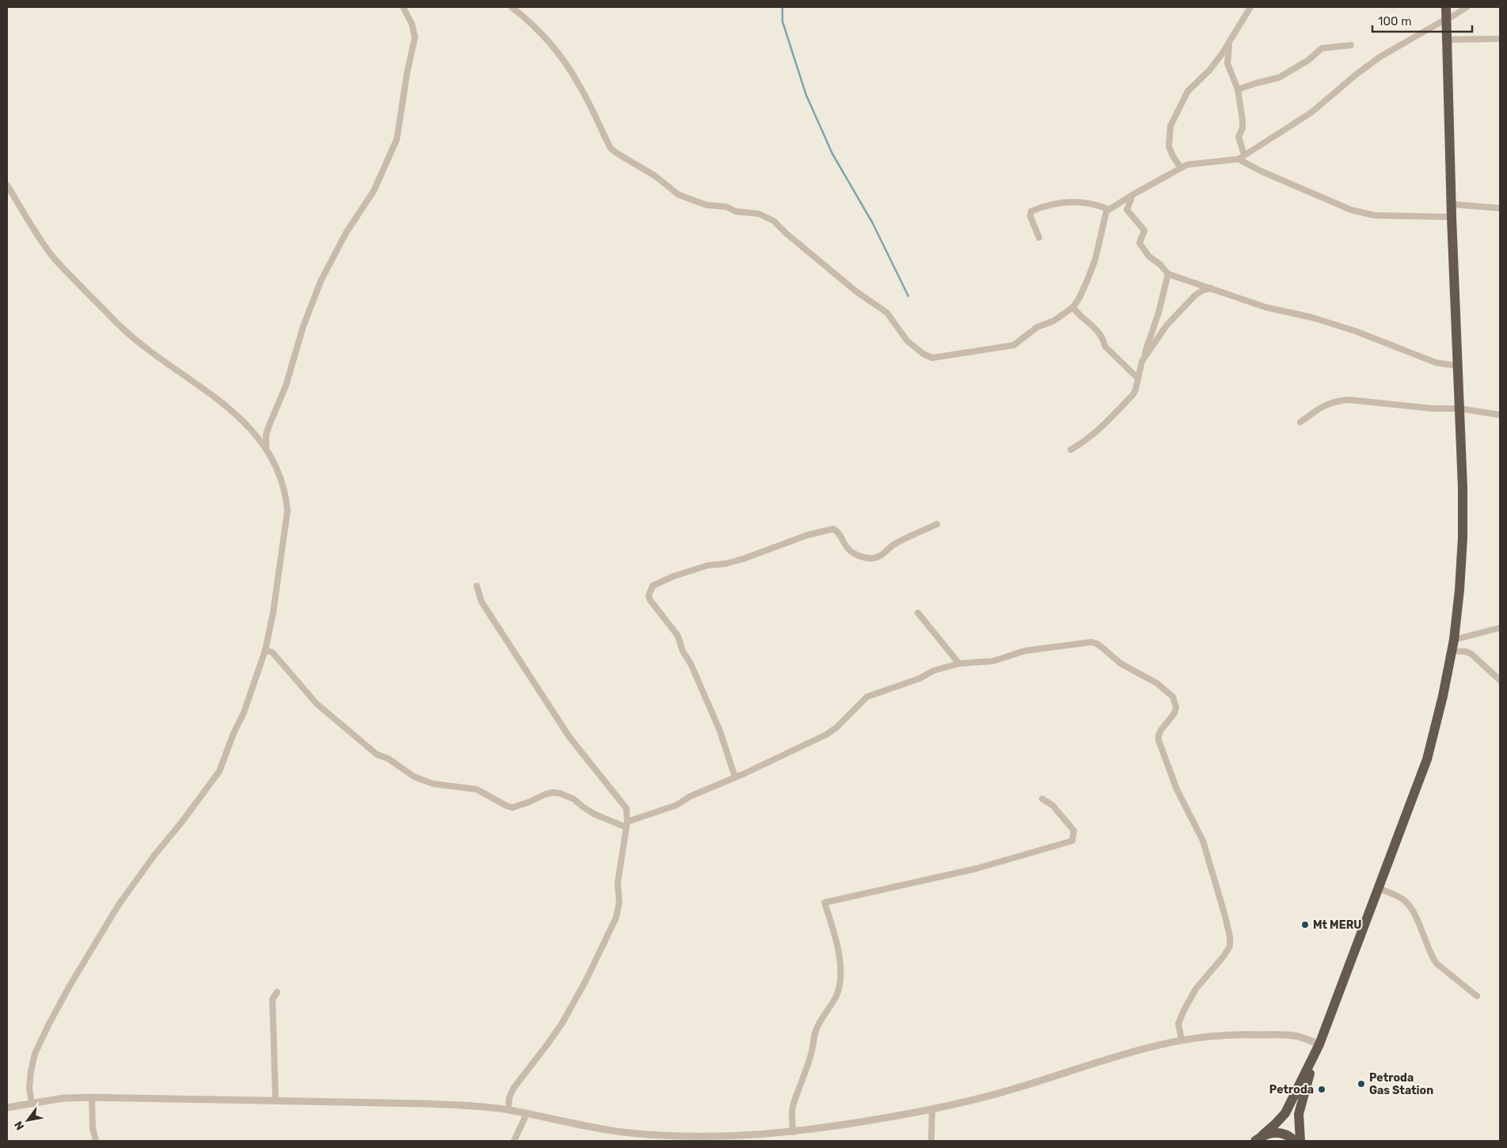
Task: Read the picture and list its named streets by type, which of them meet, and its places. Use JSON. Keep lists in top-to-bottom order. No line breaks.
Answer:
{"places":["Mt MERU","Petroda Gas Station","Petroda"],"scale_bar":"100 m","north":"bottom left"}
